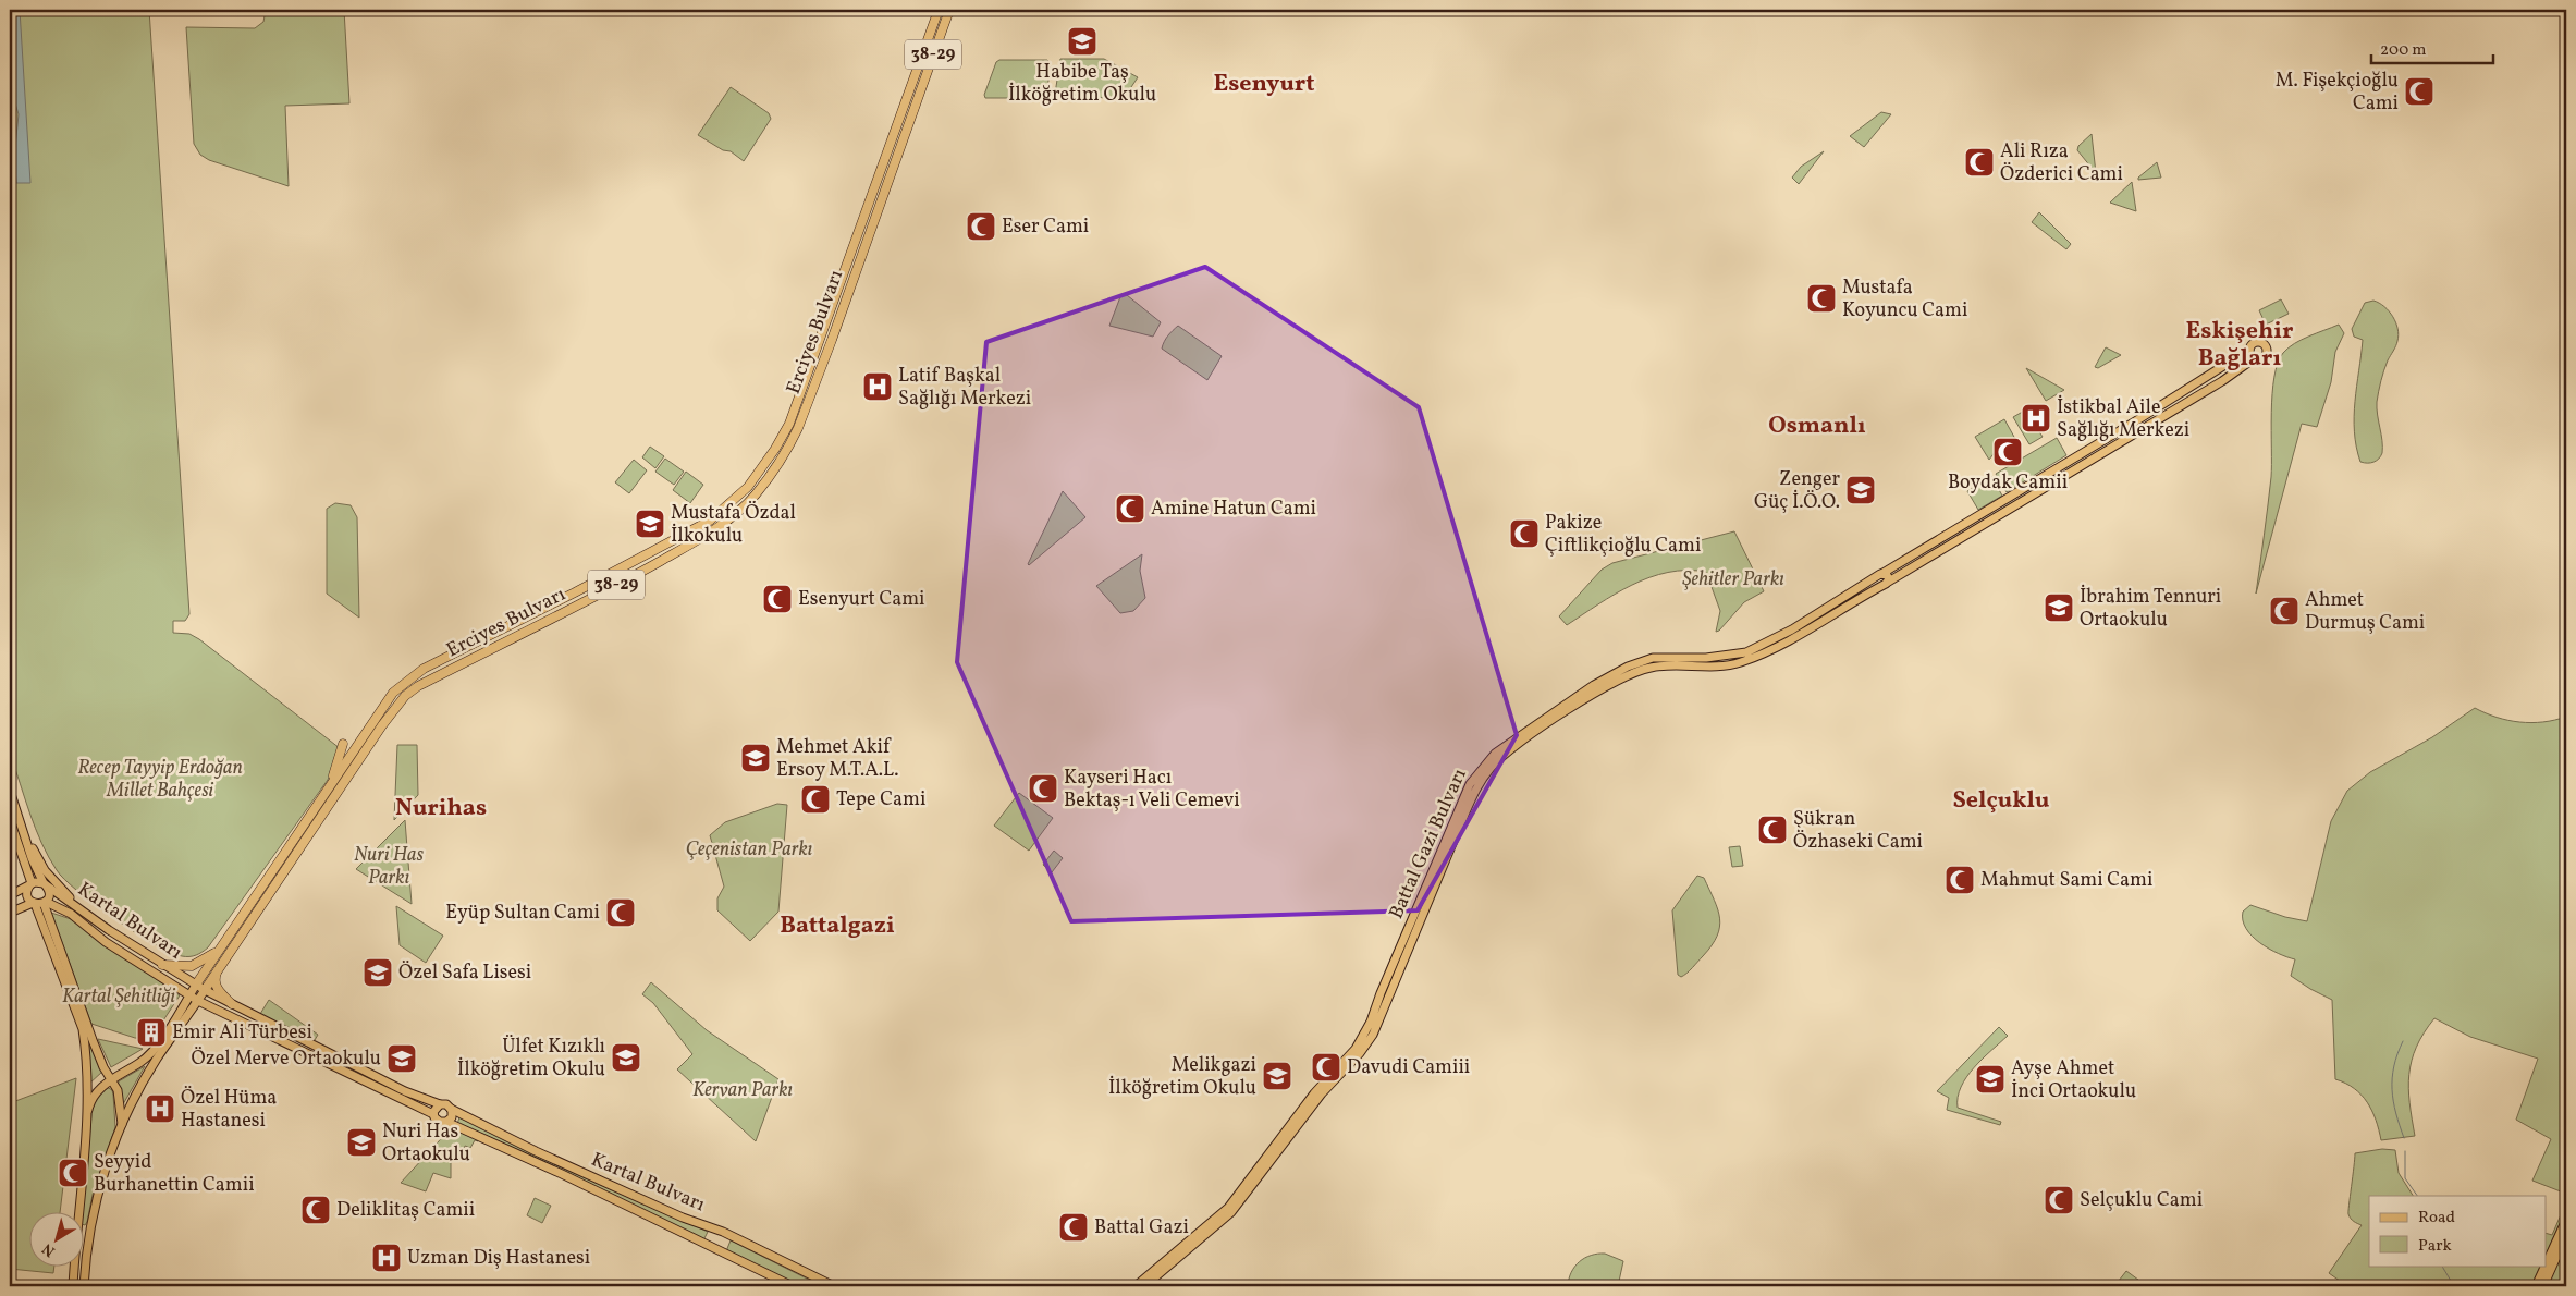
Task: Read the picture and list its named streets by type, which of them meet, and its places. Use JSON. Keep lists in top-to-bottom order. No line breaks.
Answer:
{"streets":{"highway":["38-29","Erciyes Bulvarı"],"main road":["Battal Gazi Bulvarı","Kartal Bulvarı"]},"crossings":[["Erciyes Bulvarı","Kartal Bulvarı"]],"districts":["Esenyurt","Eskişehir Bağları","Osmanlı","Selçuklu","Nurihas","Battalgazi"],"parks":["Şehitler Parkı","Recep Tayyip Erdoğan Millet Bahçesi","Çeçenistan Parkı","Nuri Has Parkı","Kartal Şehitliği","Kervan Parkı"],"places":{"school or university":["Habibe Taş İlköğretim Okulu","Zenger Güç İ.Ö.O.","Mustafa Özdal İlkokulu","İbrahim Tennuri Ortaokulu","Mehmet Akif Ersoy M.T.A.L.","Özel Safa Lisesi","Ülfet Kızıklı İlköğretim Okulu","Özel Merve Ortaokulu","Melikgazi İlköğretim Okulu","Ayşe Ahmet İnci Ortaokulu","Nuri Has Ortaokulu"],"mosque":["M. Fişekçioğlu Cami","Ali Rıza Özderici Cami","Eser Cami","Mustafa Koyuncu Cami","Boydak Camii","Amine Hatun Cami","Pakize Çiftlikçioğlu Cami","Esenyurt Cami","Ahmet Durmuş Cami","Kayseri Hacı Bektaş-ı Veli Cemevi","Tepe Cami","Şükran Özhaseki Cami","Mahmut Sami Cami","Eyüp Sultan Cami","Davudi Camiii","Seyyid Burhanettin Camii","Selçuklu Cami","Deliklitaş Camii","Battal Gazi"],"hospital":["Latif Başkal Sağlığı Merkezi","İstikbal Aile Sağlığı Merkezi","Özel Hüma Hastanesi","Uzman Diş Hastanesi"],"building":["Emir Ali Türbesi"]},"legend":["Road","Park"],"scale_bar":"200 m","north":"bottom left"}
